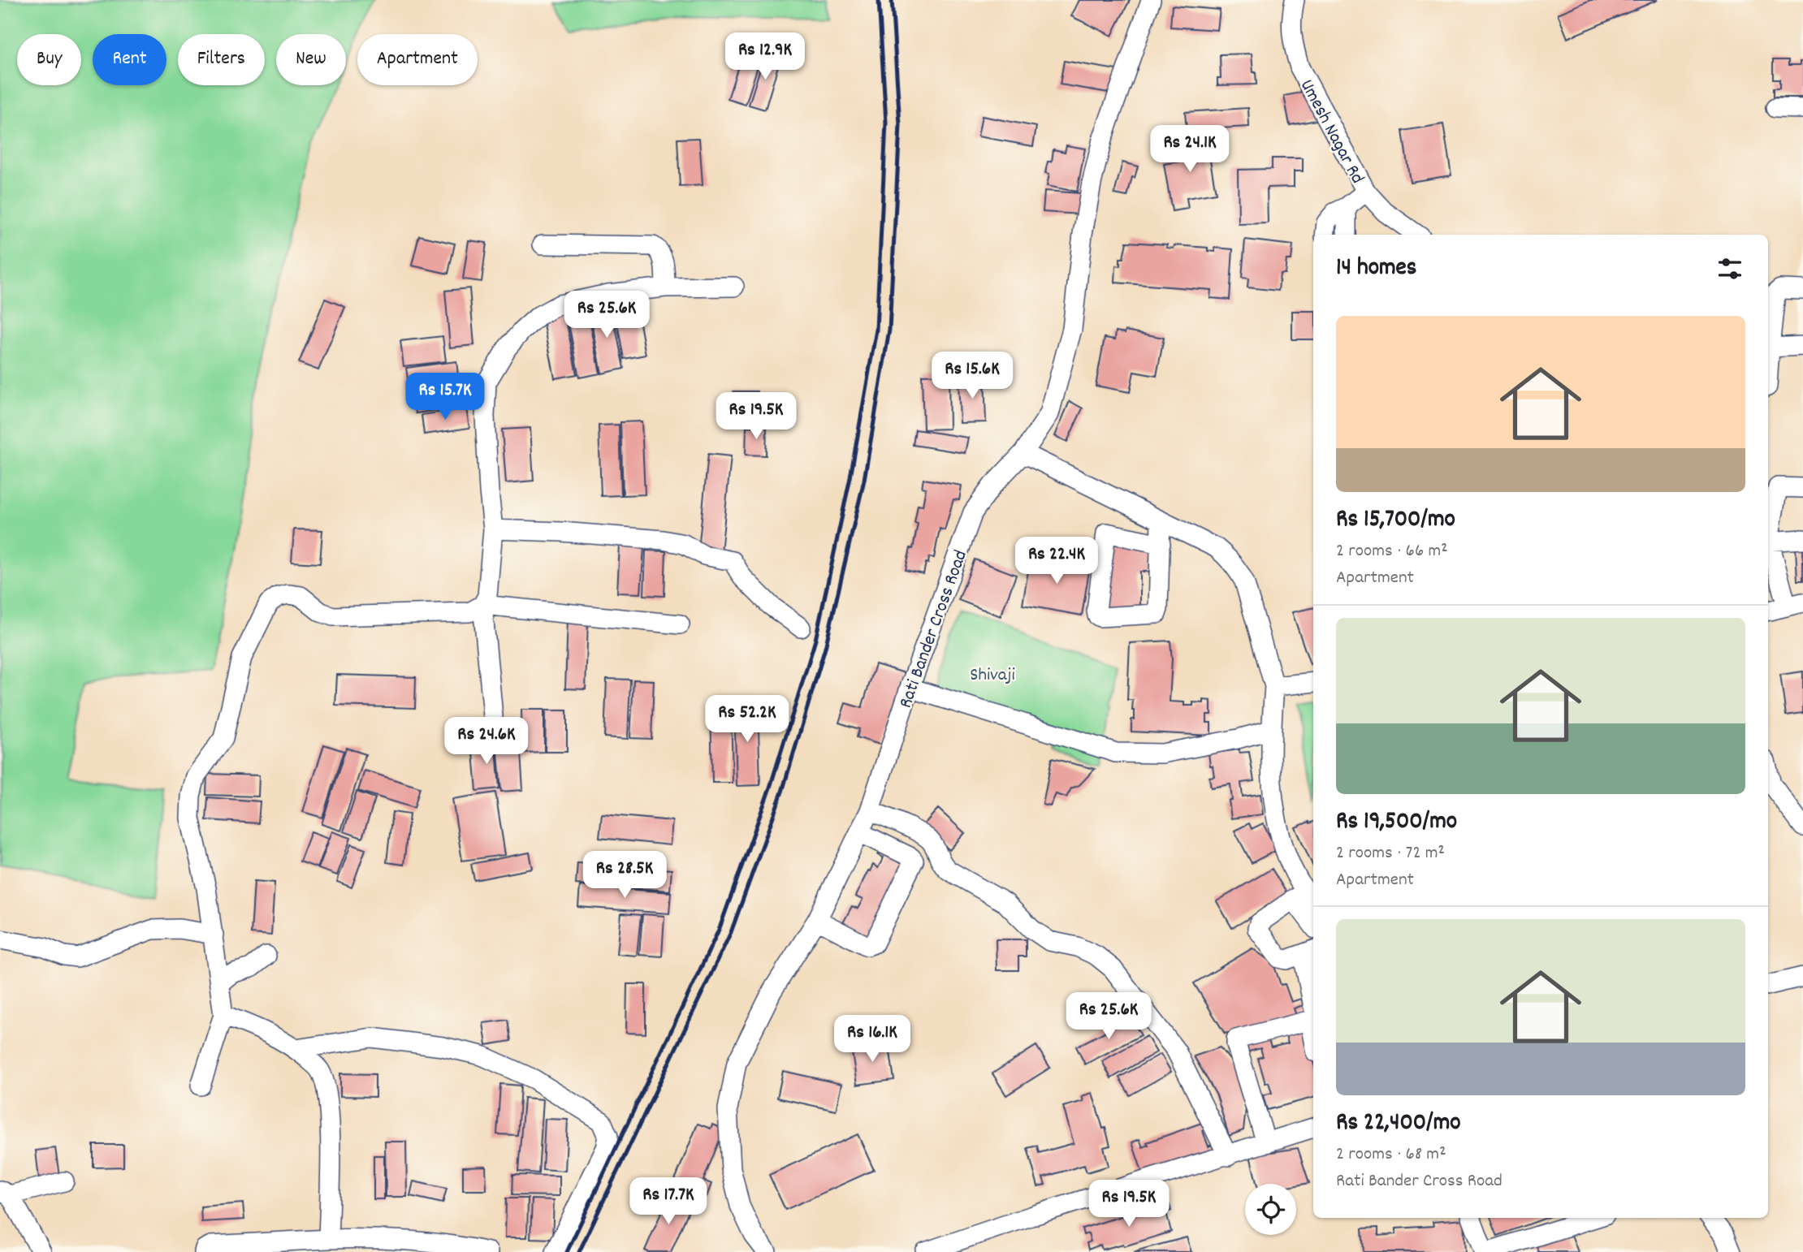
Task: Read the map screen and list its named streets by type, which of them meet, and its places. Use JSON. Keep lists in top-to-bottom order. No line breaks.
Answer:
{"streets":{"street":["Umesh Nagar Rd","Rati Bander Cross Road"]},"parks":["Shivaji"],"page":{"price":["Rs 12.9K","Rs 24.1K","Rs 25.6K","Rs 15.6K","Rs 15.7K","Rs 19.5K","Rs 22.4K","Rs 52.2K","Rs 24.6K","Rs 28.5K","Rs 25.6K","Rs 16.1K","Rs 17.7K","Rs 19.5K"],"chip":["Buy","Rent","Filters","New","Apartment"],"heading":"14 homes","list":[{"name":"Rs 15,700/mo","note":"2 rooms · 66 m² · Apartment"},{"name":"Rs 19,500/mo","note":"2 rooms · 72 m² · Apartment"},{"name":"Rs 22,400/mo","note":"2 rooms · 68 m² · Rati Bander Cross Road"}]}}
